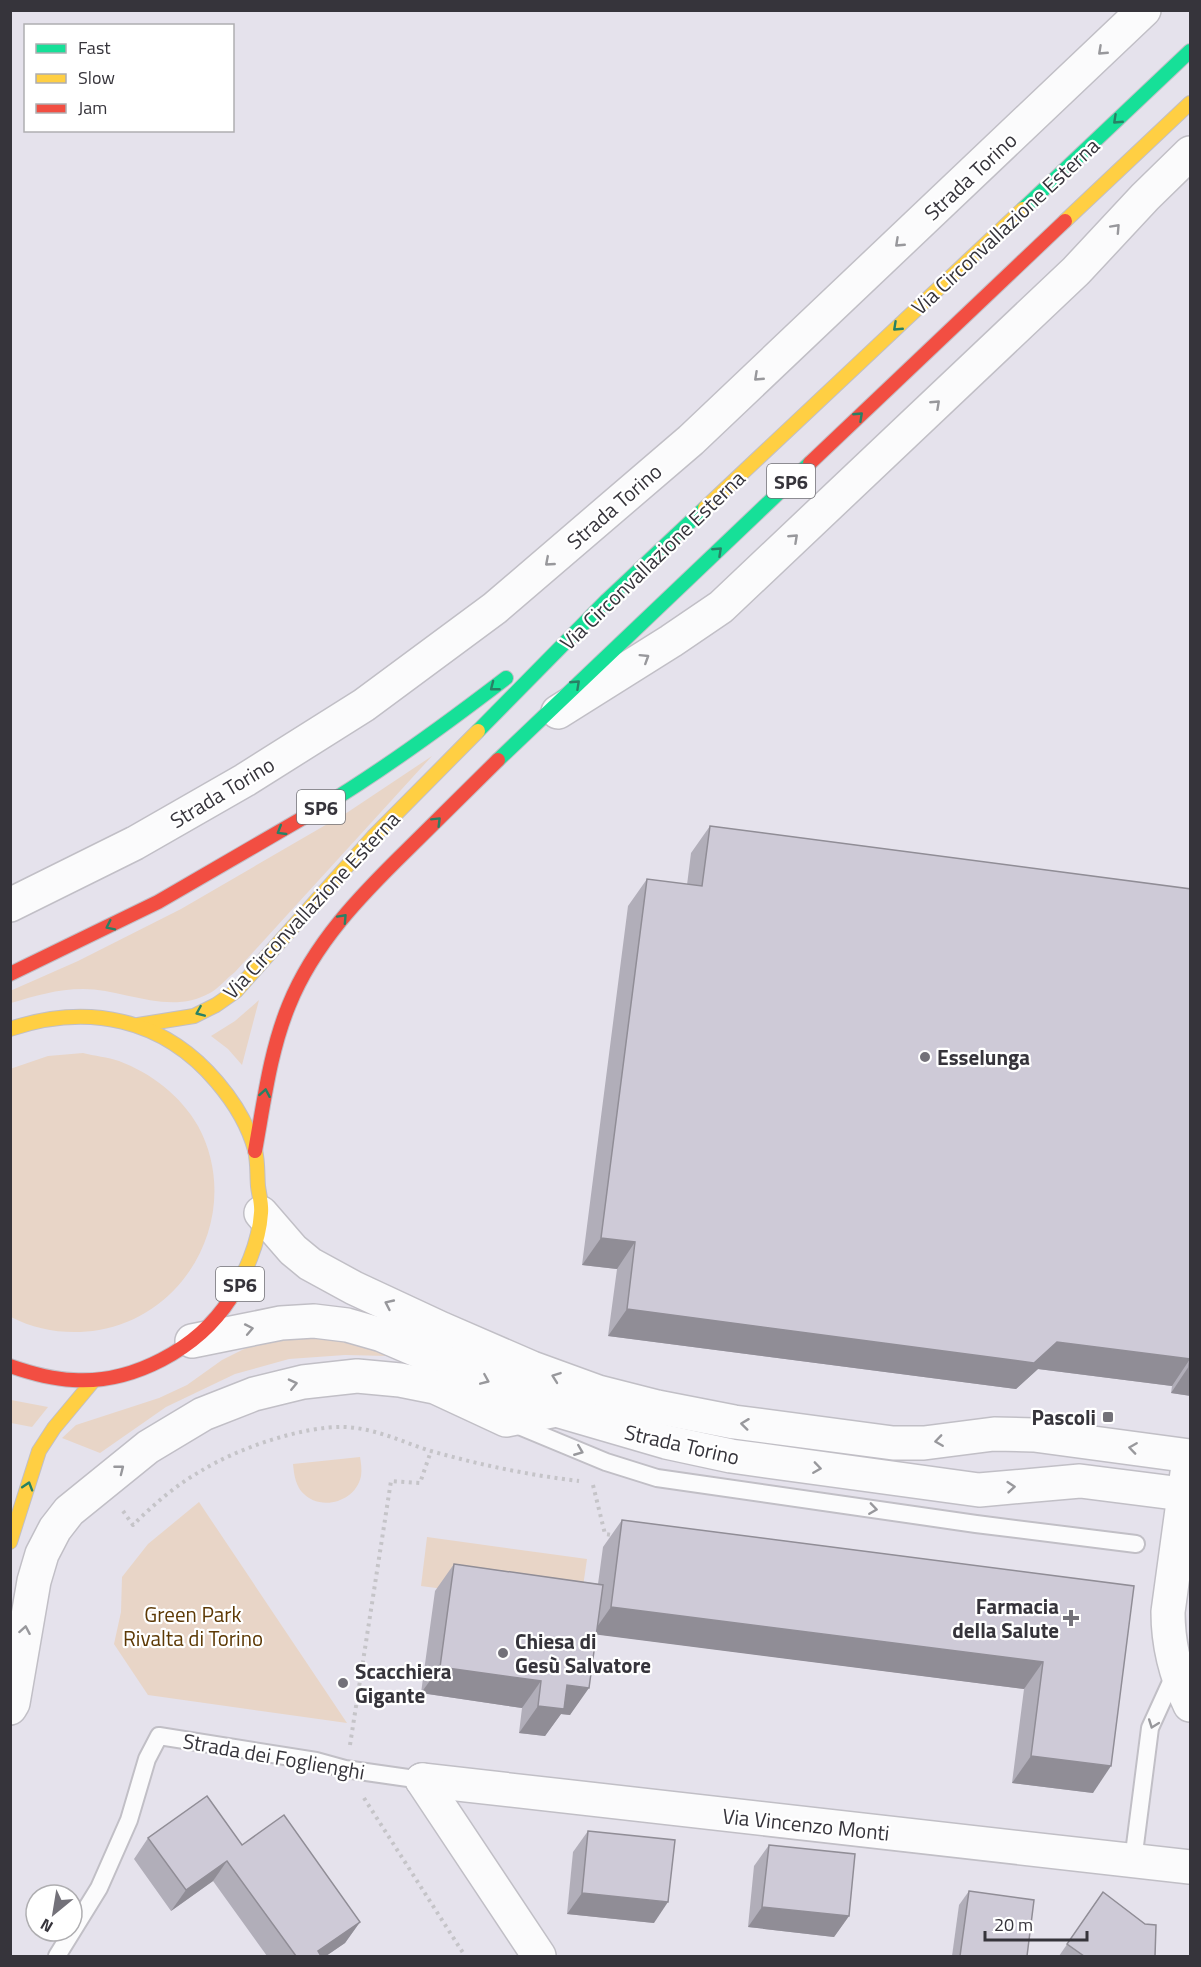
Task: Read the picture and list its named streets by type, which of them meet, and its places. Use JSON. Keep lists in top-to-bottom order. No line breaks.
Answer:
{"streets":{"main road":["Via Circonvallazione Esterna","SP6"],"street":["Strada Torino","Via Vincenzo Monti"],"lane":["Strada dei Foglienghi"]},"crossings":[["Strada Torino","SP6"],["Via Circonvallazione Esterna","SP6"],["Strada dei Foglienghi","Via Vincenzo Monti"]],"parks":["Green Park Rivalta di Torino"],"places":{"other":["Esselunga","Chiesa di Gesù Salvatore","Scacchiera Gigante"],"transit":["Pascoli"],"health":["Farmacia della Salute"]},"legend":["Fast","Slow","Jam"],"scale_bar":"20 m","north":"bottom left"}
